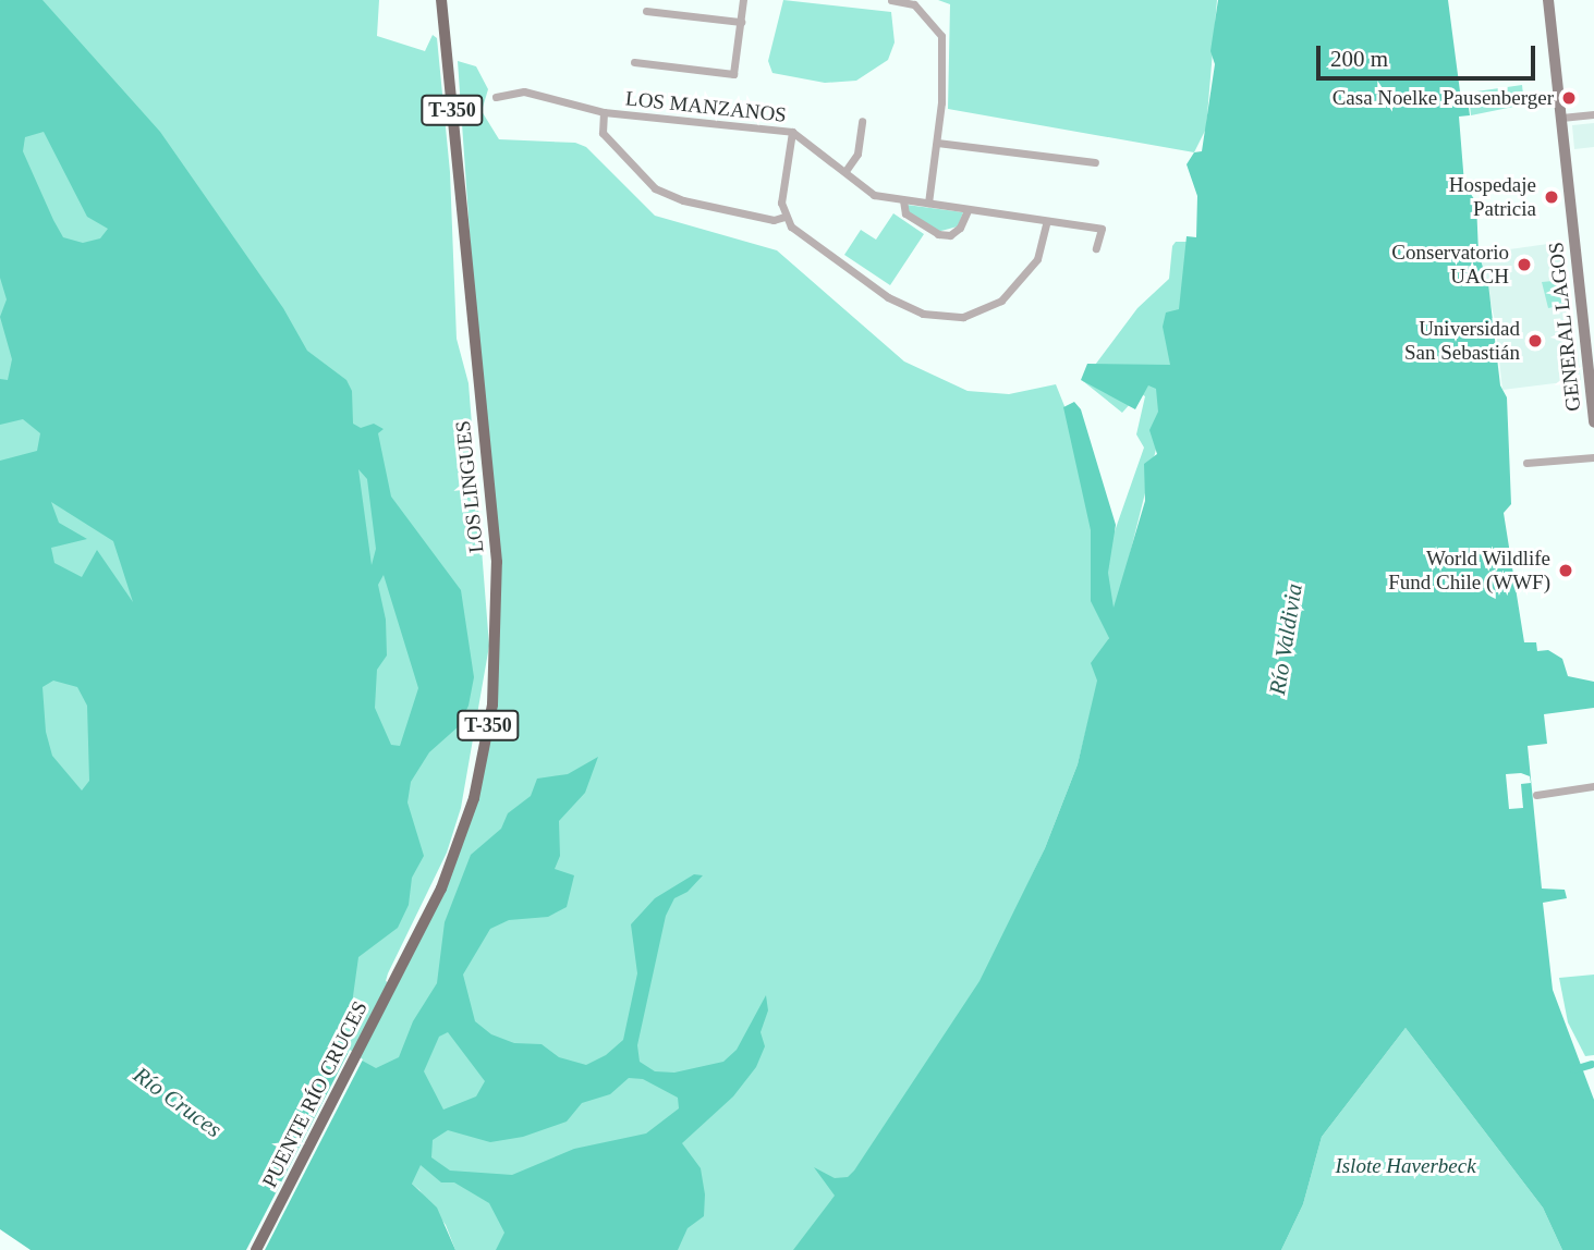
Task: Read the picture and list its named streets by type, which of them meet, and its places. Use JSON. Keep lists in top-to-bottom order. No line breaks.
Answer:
{"streets":{"main road":["T-350","GENERAL LAGOS","LOS LINGUES","PUENTE RÍO CRUCES"],"street":["LOS MANZANOS"]},"crossings":[["LOS LINGUES","PUENTE RÍO CRUCES"]],"water":["Río Valdivia","Río Cruces"],"parks":["Islote Haverbeck"],"places":["Casa Noelke Pausenberger","Hospedaje Patricia","Conservatorio UACH","Universidad San Sebastián","World Wildlife Fund Chile (WWF)"],"scale_bar":"200 m"}
